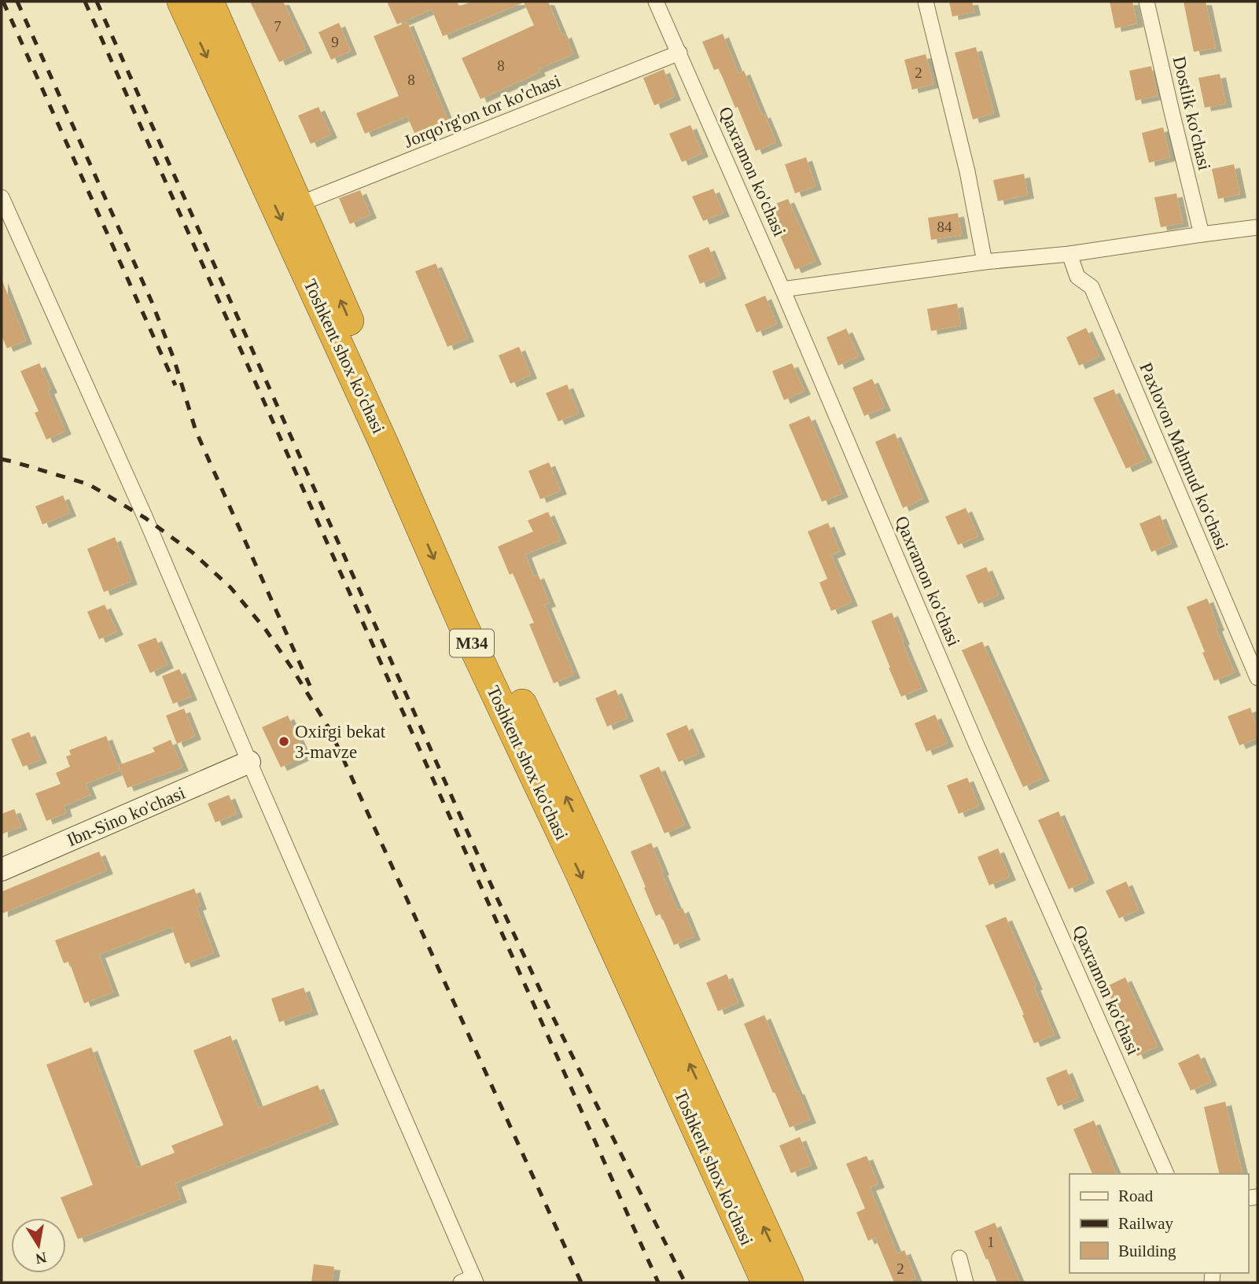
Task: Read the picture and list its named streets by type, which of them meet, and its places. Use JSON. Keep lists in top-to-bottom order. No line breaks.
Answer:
{"streets":{"highway":["Toshkent shox ko'chasi","M34"],"main road":["Ibn-Sino ko'chasi"],"street":["Jorqo'rg'on tor ko'chasi","Dostlik ko'chasi","Qaxramon ko'chasi","Paxlovon Mahmud ko'chasi"]},"crossings":[["Jorqo'rg'on tor ko'chasi","Qaxramon ko'chasi"],["Jorqo'rg'on tor ko'chasi","Toshkent shox ko'chasi"]],"places":["Oxirgi bekat 3-mavze"],"house_numbers":["7","9","8","2","8","84","1","2"],"legend":["Road","Railway","Building"],"north":"bottom"}
